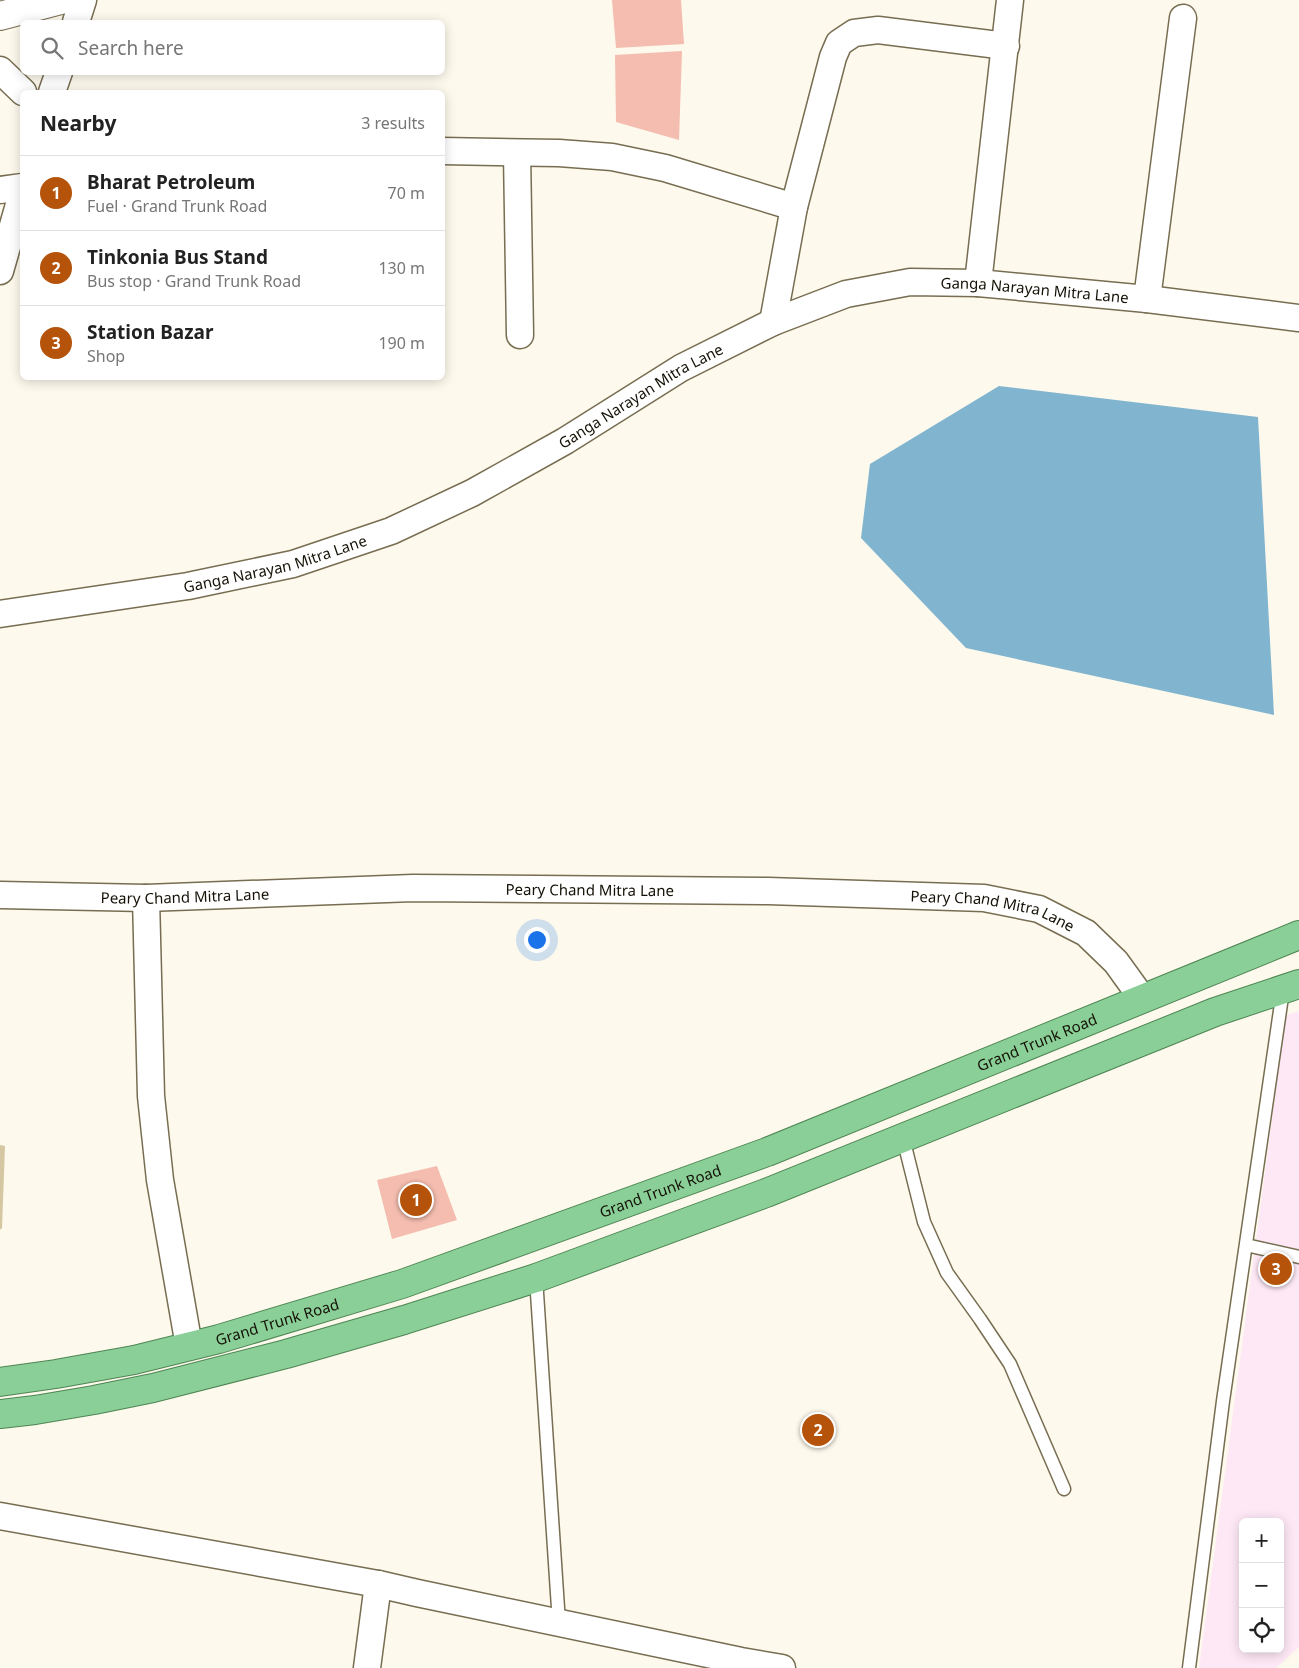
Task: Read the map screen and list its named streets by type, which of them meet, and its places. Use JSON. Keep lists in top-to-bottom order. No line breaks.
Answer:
{"streets":{"highway":["Grand Trunk Road"],"street":["Ganga Narayan Mitra Lane","Peary Chand Mitra Lane"]},"crossings":[["Peary Chand Mitra Lane","Grand Trunk Road"]],"page":{"search":"Search here","heading":["Nearby","3 results"],"list":[{"mark":"1","name":"Bharat Petroleum","note":"Fuel · Grand Trunk Road","value":"70 m"},{"mark":"2","name":"Tinkonia Bus Stand","note":"Bus stop · Grand Trunk Road","value":"130 m"},{"mark":"3","name":"Station Bazar","note":"Shop","value":"190 m"}],"pins":["1","3","2"],"map_buttons":["+","−"]}}
